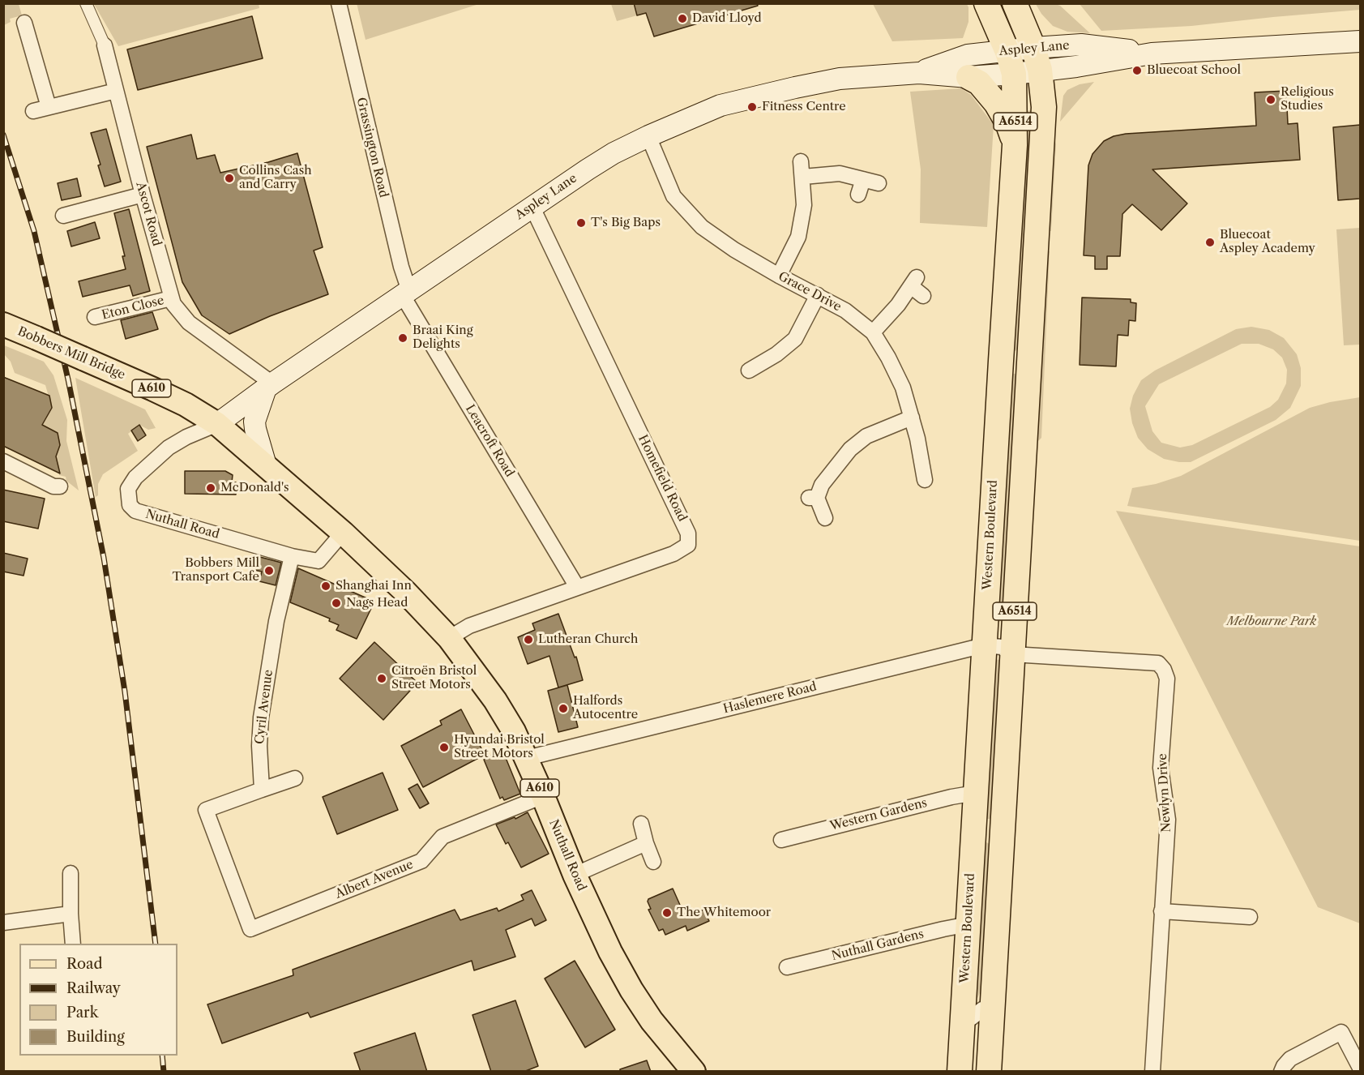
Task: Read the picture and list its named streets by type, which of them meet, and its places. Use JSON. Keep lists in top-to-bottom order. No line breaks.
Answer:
{"streets":{"highway":["A6514","Western Boulevard"],"main road":["Aspley Lane","Bobbers Mill Bridge","A610","Nuthall Road"],"street":["Grassington Road","Ascot Road","Grace Drive","Eton Close","Leacroft Road","Homefield Road","Haslemere Road","Cyril Avenue","Newlyn Drive","Western Gardens","Albert Avenue","Nuthall Gardens"]},"crossings":[["Aspley Lane","A6514"],["Aspley Lane","Grassington Road"],["Aspley Lane","Ascot Road"],["Aspley Lane","Grace Drive"],["Aspley Lane","Bobbers Mill Bridge"],["Aspley Lane","Leacroft Road"],["Aspley Lane","Homefield Road"],["Aspley Lane","Nuthall Road"],["Aspley Lane","Western Boulevard"],["A6514","Haslemere Road"],["A6514","Newlyn Drive"],["Grassington Road","Leacroft Road"],["Ascot Road","Eton Close"],["Bobbers Mill Bridge","Nuthall Road"],["Leacroft Road","Homefield Road"],["Homefield Road","Nuthall Road"],["Nuthall Road","Haslemere Road"],["Nuthall Road","Cyril Avenue"],["Nuthall Road","Albert Avenue"],["Western Boulevard","Haslemere Road"],["Western Boulevard","Western Gardens"],["Western Boulevard","Nuthall Gardens"],["Haslemere Road","Newlyn Drive"],["Cyril Avenue","Albert Avenue"]],"parks":["Melbourne Park"],"places":["David Lloyd","Bluecoat School","Religious Studies","Fitness Centre","Collins Cash and Carry","T's Big Baps","Bluecoat Aspley Academy","Braai King Delights","McDonald's","Bobbers Mill Transport Cafe","Shanghai Inn","Nags Head","Lutheran Church","Citroën Bristol Street Motors","Halfords Autocentre","Hyundai Bristol Street Motors","The Whitemoor"],"legend":["Road","Railway","Park","Building"]}
